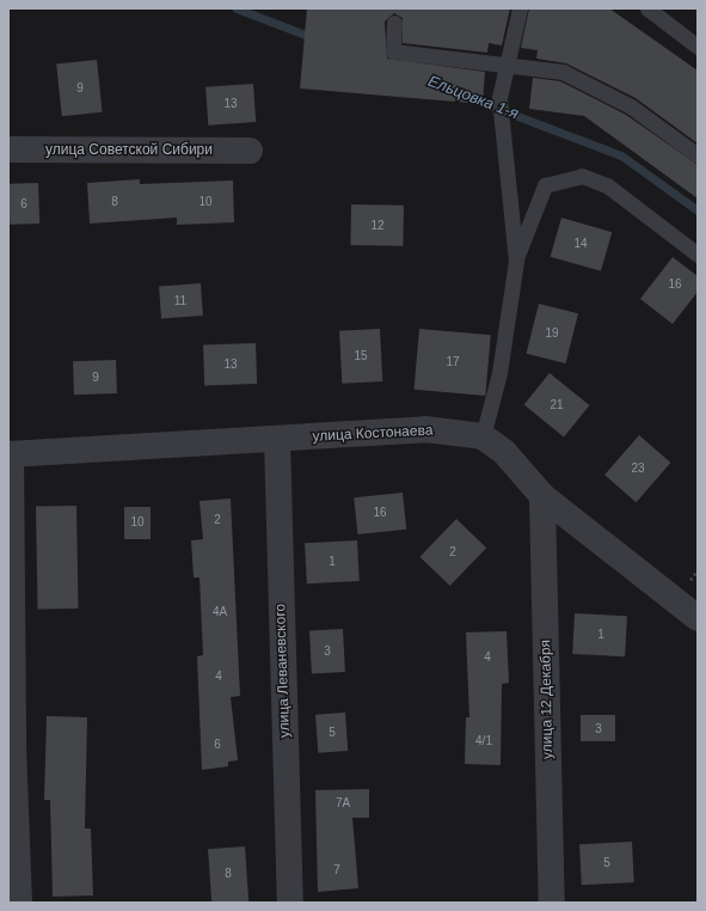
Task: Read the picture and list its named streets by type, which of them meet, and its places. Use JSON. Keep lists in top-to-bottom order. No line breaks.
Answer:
{"streets":{"street":["улица Советской Сибири","улица Костонаева","улица Леваневского","улица 12 Декабря"]},"crossings":[["улица Костонаева","улица Леваневского"],["улица Костонаева","улица 12 Декабря"]],"water":["Ельцовка 1-я"],"house_numbers":["9","13","8","10","6","12","14","16","11","19","15","17","13","9","21","23","16","2","10","2","1","4А","1","3","4","4","3","5","4/1","6","7А","5","7","8"]}
